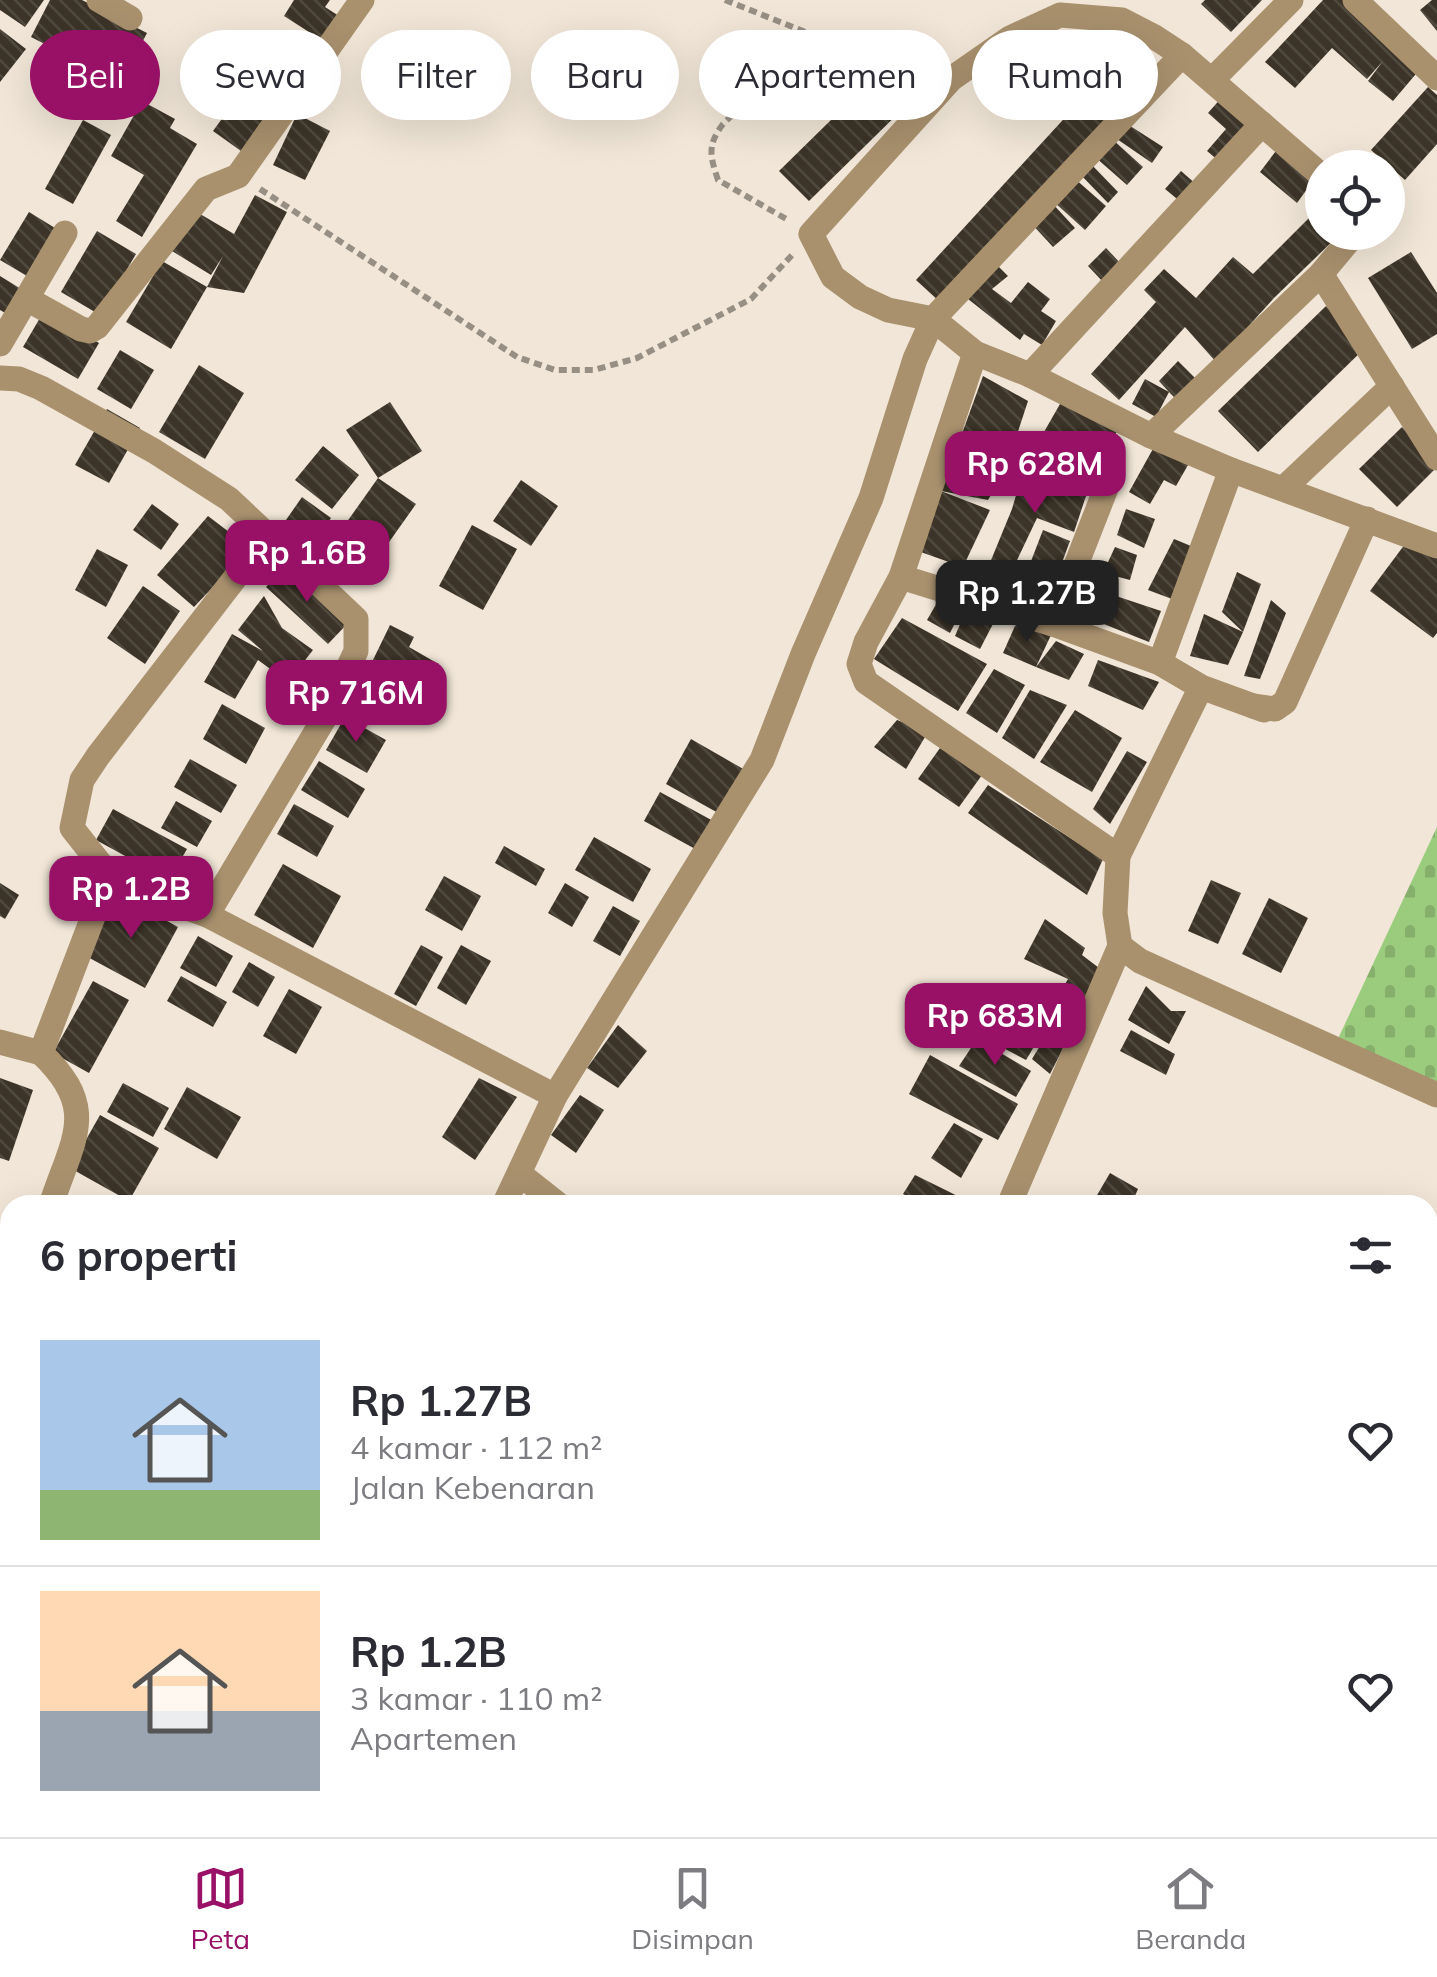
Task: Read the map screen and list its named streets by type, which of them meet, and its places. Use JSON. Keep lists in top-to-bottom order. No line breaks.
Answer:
{"page":{"chip":["Beli","Sewa","Filter","Baru","Apartemen","Rumah"],"price":["Rp 628M","Rp 1.6B","Rp 1.27B","Rp 716M","Rp 1.2B","Rp 683M"],"heading":"6 properti","list":[{"name":"Rp 1.27B","note":"4 kamar · 112 m² · Jalan Kebenaran"},{"name":"Rp 1.2B","note":"3 kamar · 110 m² · Apartemen"}],"tabs":["Peta","Disimpan","Beranda"]}}
